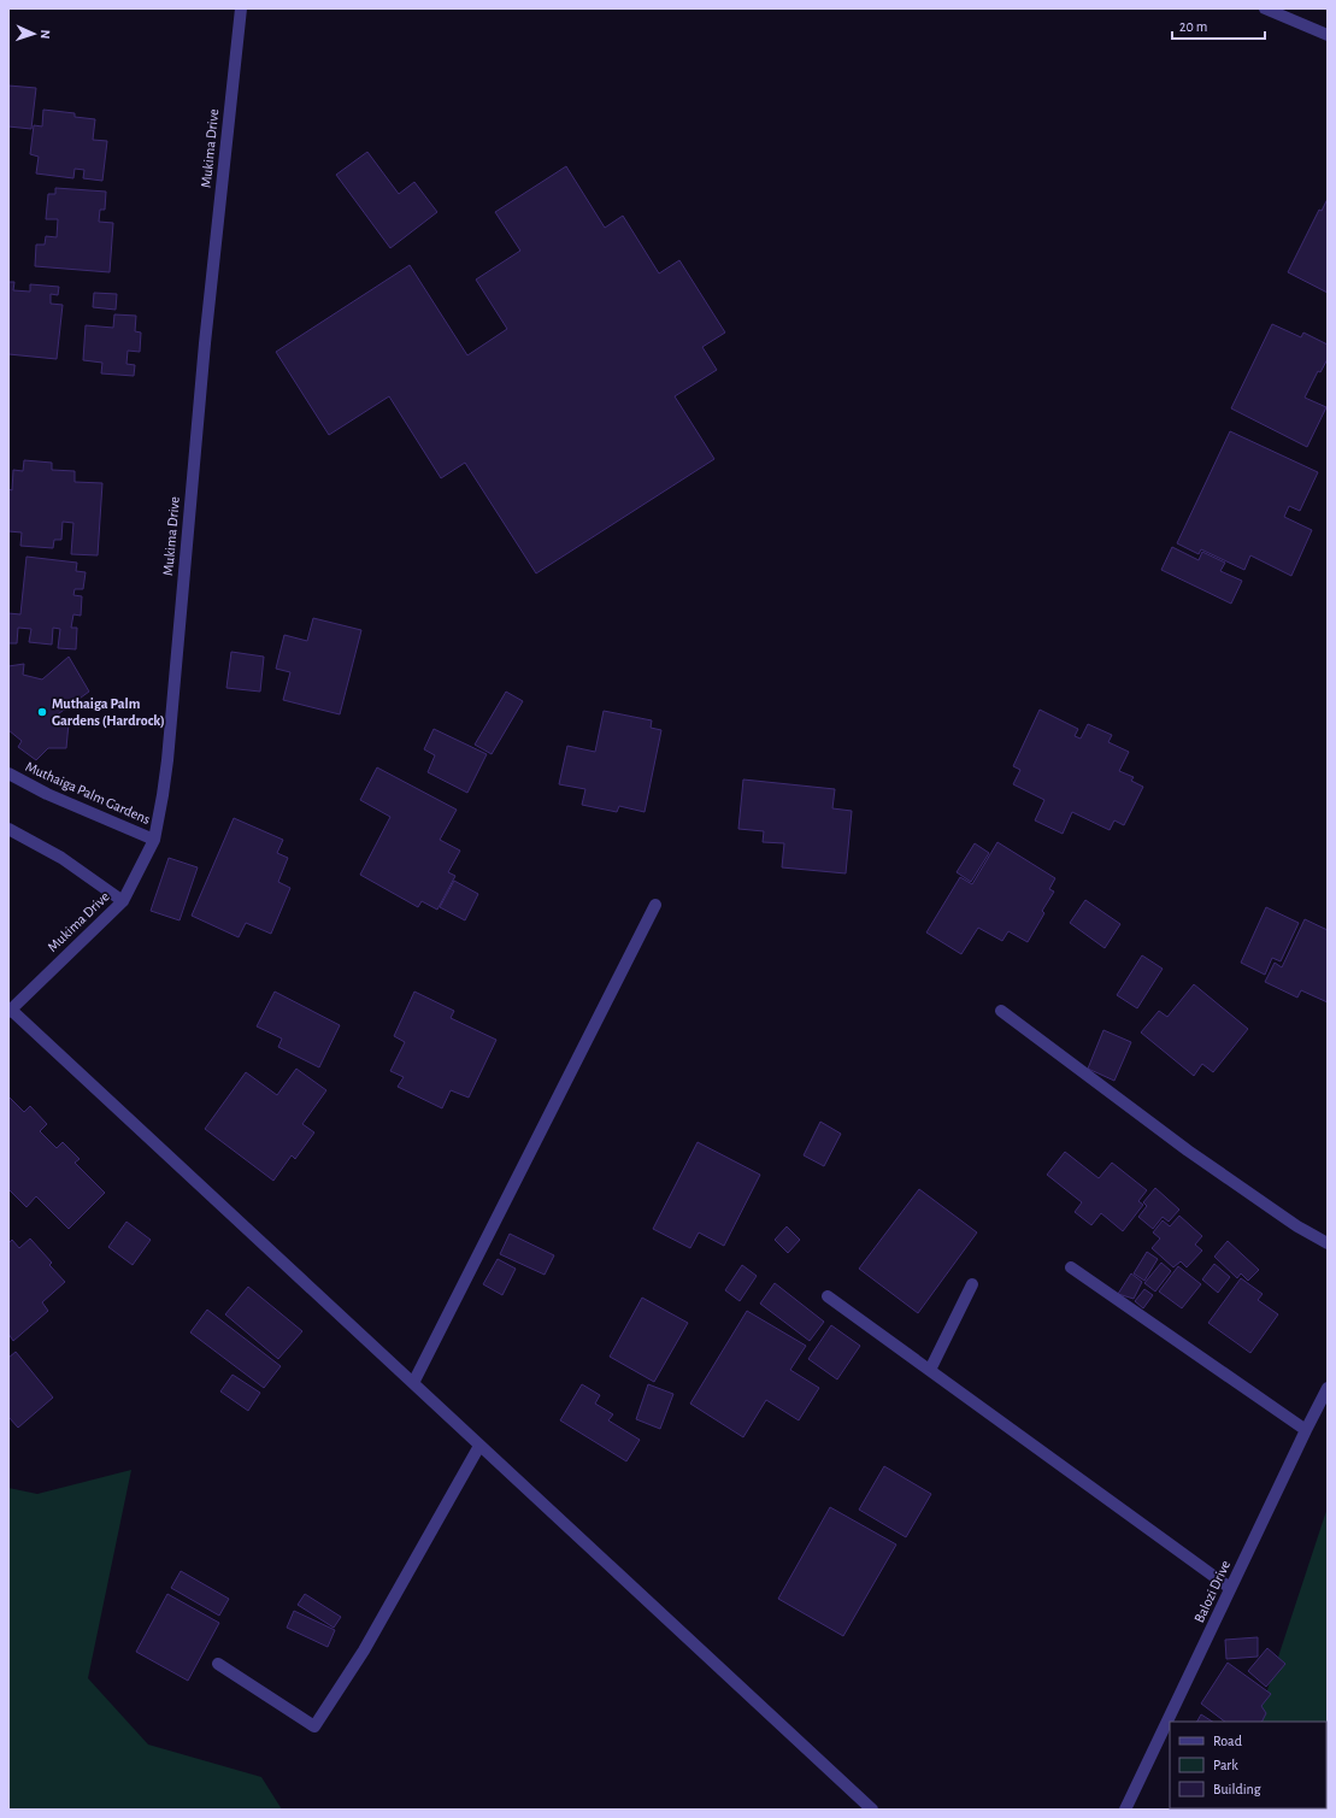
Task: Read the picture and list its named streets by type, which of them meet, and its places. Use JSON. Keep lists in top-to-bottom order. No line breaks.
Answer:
{"streets":{"street":["Mukima Drive","Muthaiga Palm Gardens","Balozi Drive"]},"crossings":[["Mukima Drive","Muthaiga Palm Gardens"]],"places":["Muthaiga Palm Gardens (Hardrock)"],"legend":["Road","Park","Building"],"scale_bar":"20 m","north":"right"}
